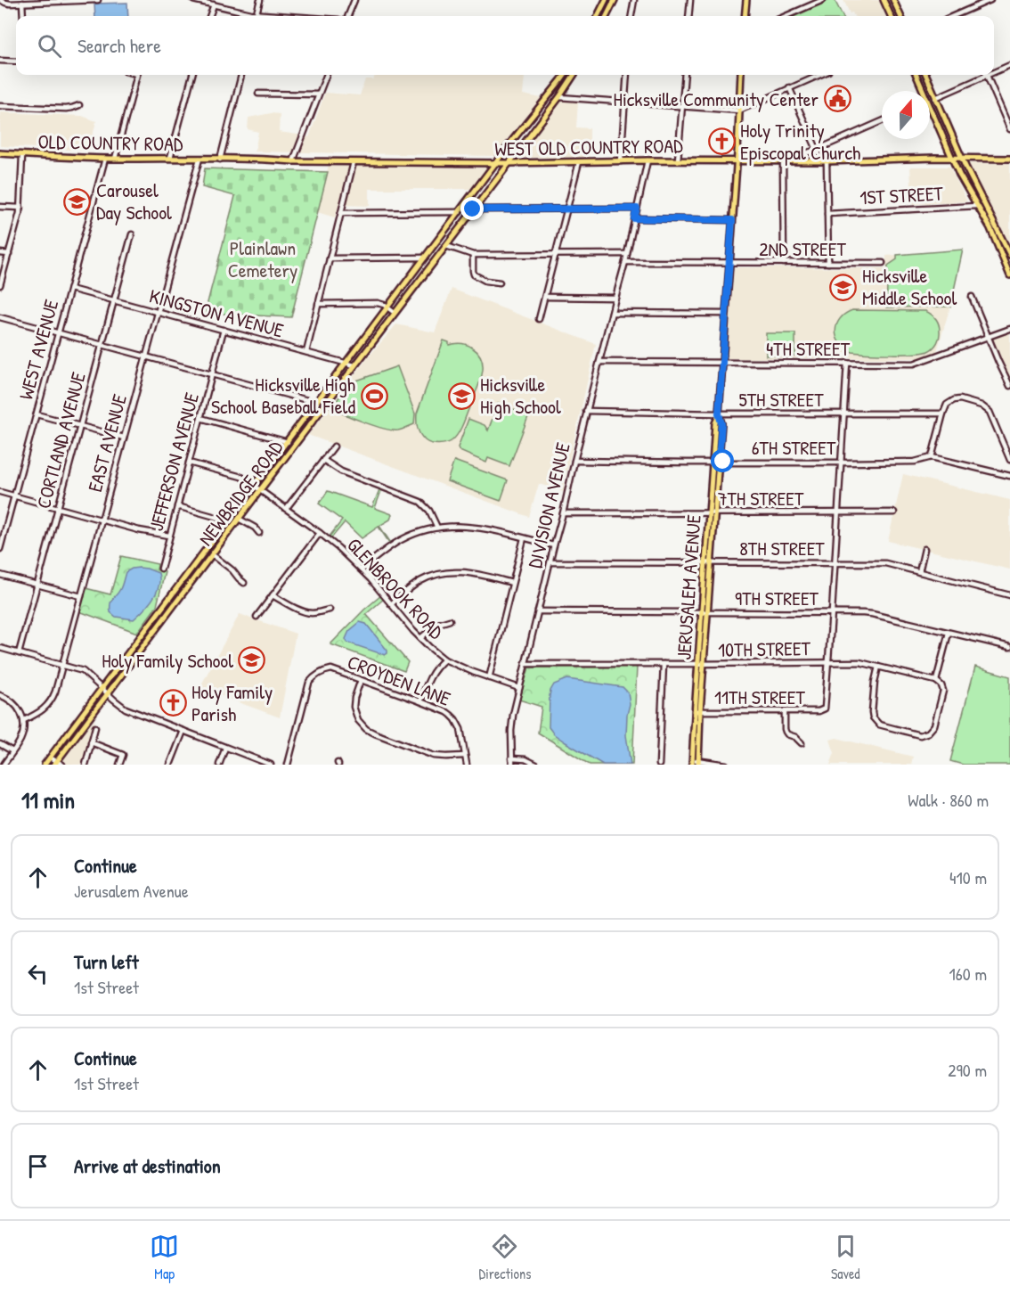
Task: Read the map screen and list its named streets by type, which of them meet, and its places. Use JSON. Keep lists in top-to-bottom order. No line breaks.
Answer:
{"streets":{"main road":["OLD COUNTRY ROAD","WEST OLD COUNTRY ROAD","NEWBRIDGE ROAD","JERUSALEM AVENUE"],"street":["1ST STREET","2ND STREET","KINGSTON AVENUE","4TH STREET","WEST AVENUE","5TH STREET","CORTLAND AVENUE","EAST AVENUE","6TH STREET","JEFFERSON AVENUE","7TH STREET","DIVISION AVENUE","8TH STREET","GLENBROOK ROAD","9TH STREET","10TH STREET","CROYDEN LANE","11TH STREET"]},"crossings":[["OLD COUNTRY ROAD","WEST OLD COUNTRY ROAD"],["OLD COUNTRY ROAD","WEST AVENUE"],["OLD COUNTRY ROAD","EAST AVENUE"],["WEST OLD COUNTRY ROAD","NEWBRIDGE ROAD"],["WEST OLD COUNTRY ROAD","DIVISION AVENUE"],["WEST OLD COUNTRY ROAD","JERUSALEM AVENUE"],["2ND STREET","DIVISION AVENUE"],["2ND STREET","JERUSALEM AVENUE"],["KINGSTON AVENUE","WEST AVENUE"],["KINGSTON AVENUE","CORTLAND AVENUE"],["KINGSTON AVENUE","EAST AVENUE"],["KINGSTON AVENUE","JEFFERSON AVENUE"],["KINGSTON AVENUE","NEWBRIDGE ROAD"],["4TH STREET","DIVISION AVENUE"],["4TH STREET","JERUSALEM AVENUE"],["5TH STREET","DIVISION AVENUE"],["5TH STREET","JERUSALEM AVENUE"],["6TH STREET","DIVISION AVENUE"],["6TH STREET","JERUSALEM AVENUE"],["JEFFERSON AVENUE","GLENBROOK ROAD"],["NEWBRIDGE ROAD","GLENBROOK ROAD"],["7TH STREET","DIVISION AVENUE"],["7TH STREET","JERUSALEM AVENUE"],["DIVISION AVENUE","8TH STREET"],["DIVISION AVENUE","GLENBROOK ROAD"],["DIVISION AVENUE","9TH STREET"],["DIVISION AVENUE","10TH STREET"],["8TH STREET","JERUSALEM AVENUE"],["JERUSALEM AVENUE","9TH STREET"],["JERUSALEM AVENUE","10TH STREET"],["JERUSALEM AVENUE","11TH STREET"],["10TH STREET","11TH STREET"]],"parks":["Plainlawn Cemetery"],"places":{"public building":["Hicksville Community Center"],"church":["Holy Trinity Episcopal Church","Holy Family Parish"],"school or university":["Carousel Day School","Hicksville Middle School","Hicksville High School","Holy Family School"],"sports":["Hicksville High School Baseball Field"]},"north":"top","page":{"search":"Search here","heading":["11 min","Walk · 860 m"],"list":[["Continue","Jerusalem Avenue","410 m"],["Turn left","1st Street","160 m"],["Continue","1st Street","290 m"],"Arrive at destination"],"nav":["Map","Directions","Saved"]}}
